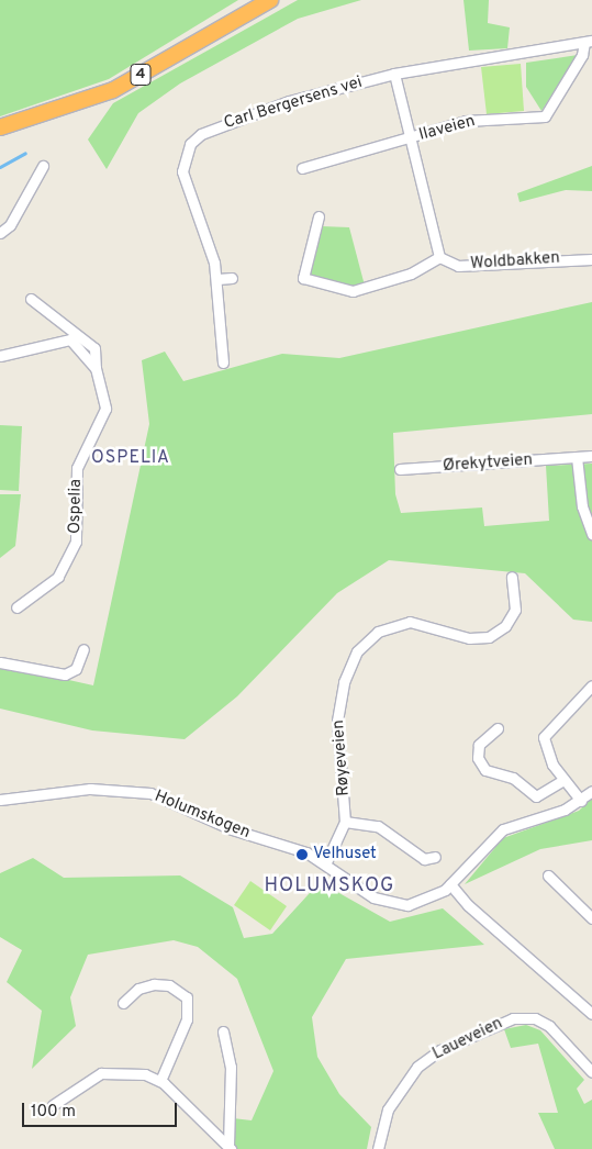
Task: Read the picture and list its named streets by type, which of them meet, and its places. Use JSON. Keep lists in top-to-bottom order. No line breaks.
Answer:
{"streets":{"highway":["4"],"street":["Carl Bergersens vei","Ilaveien","Woldbakken","Ørekytveien","Ospelia","Røyeveien","Holumskogen","Laueveien"]},"crossings":[["Carl Bergersens vei","Ilaveien"],["Røyeveien","Holumskogen"]],"districts":["OSPELIA","HOLUMSKOG"],"places":["Velhuset"],"scale_bar":"100 m"}
